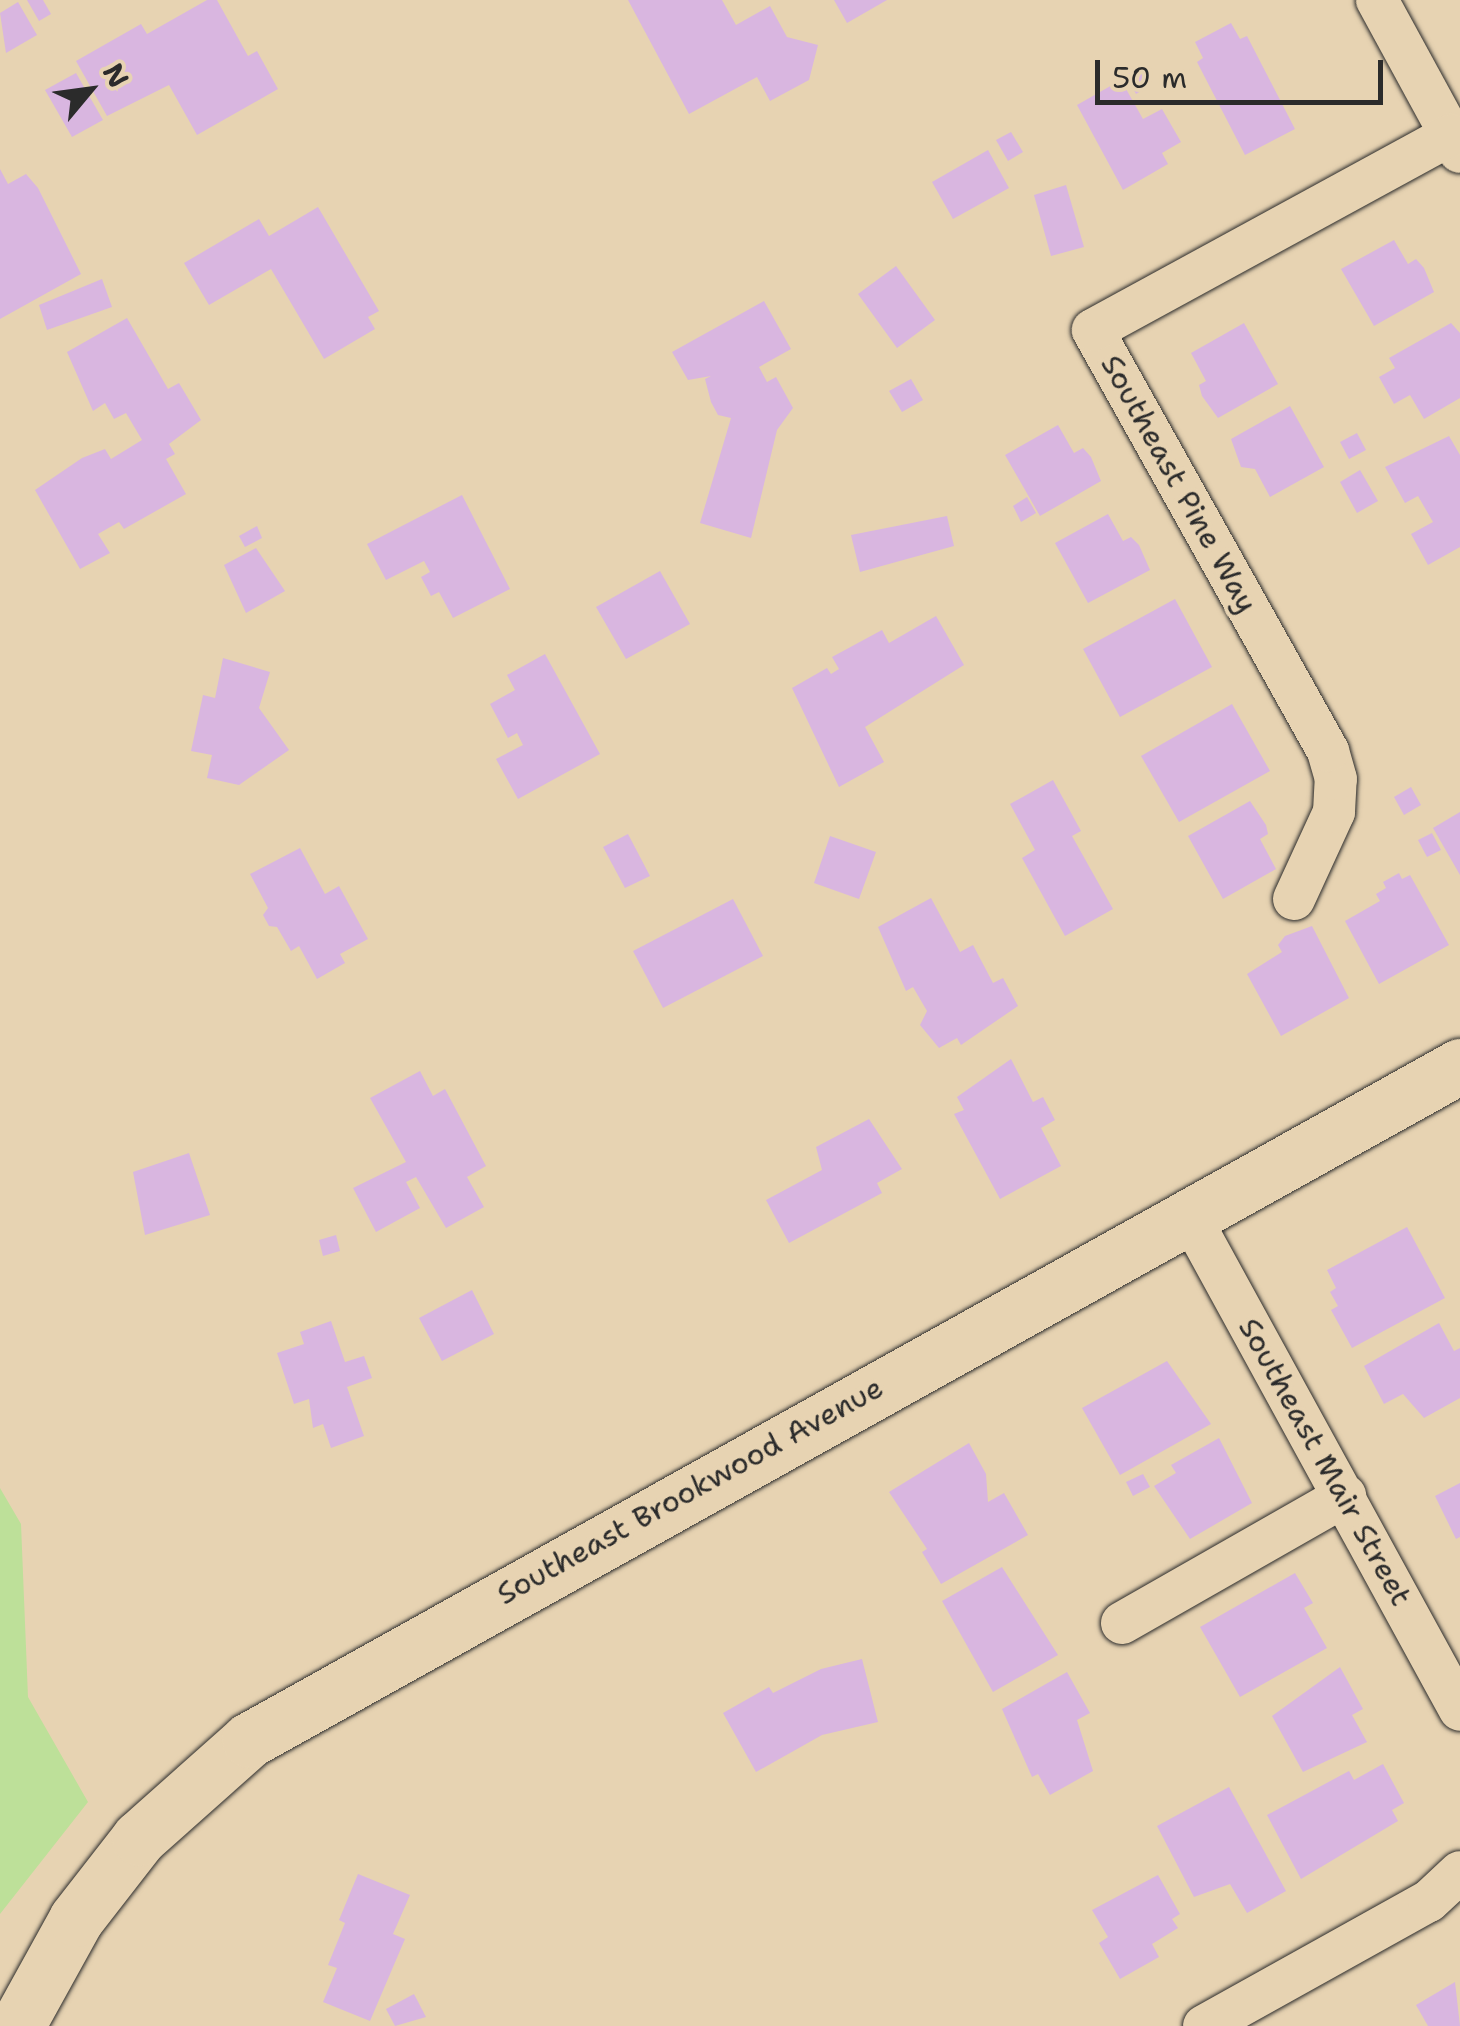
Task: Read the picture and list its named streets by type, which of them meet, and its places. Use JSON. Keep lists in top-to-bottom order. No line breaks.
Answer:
{"streets":{"main road":["Southeast Brookwood Avenue"],"street":["Southeast Pine Way","Southeast Mair Street"]},"crossings":[["Southeast Mair Street","Southeast Brookwood Avenue"]],"scale_bar":"50 m","north":"top right"}
